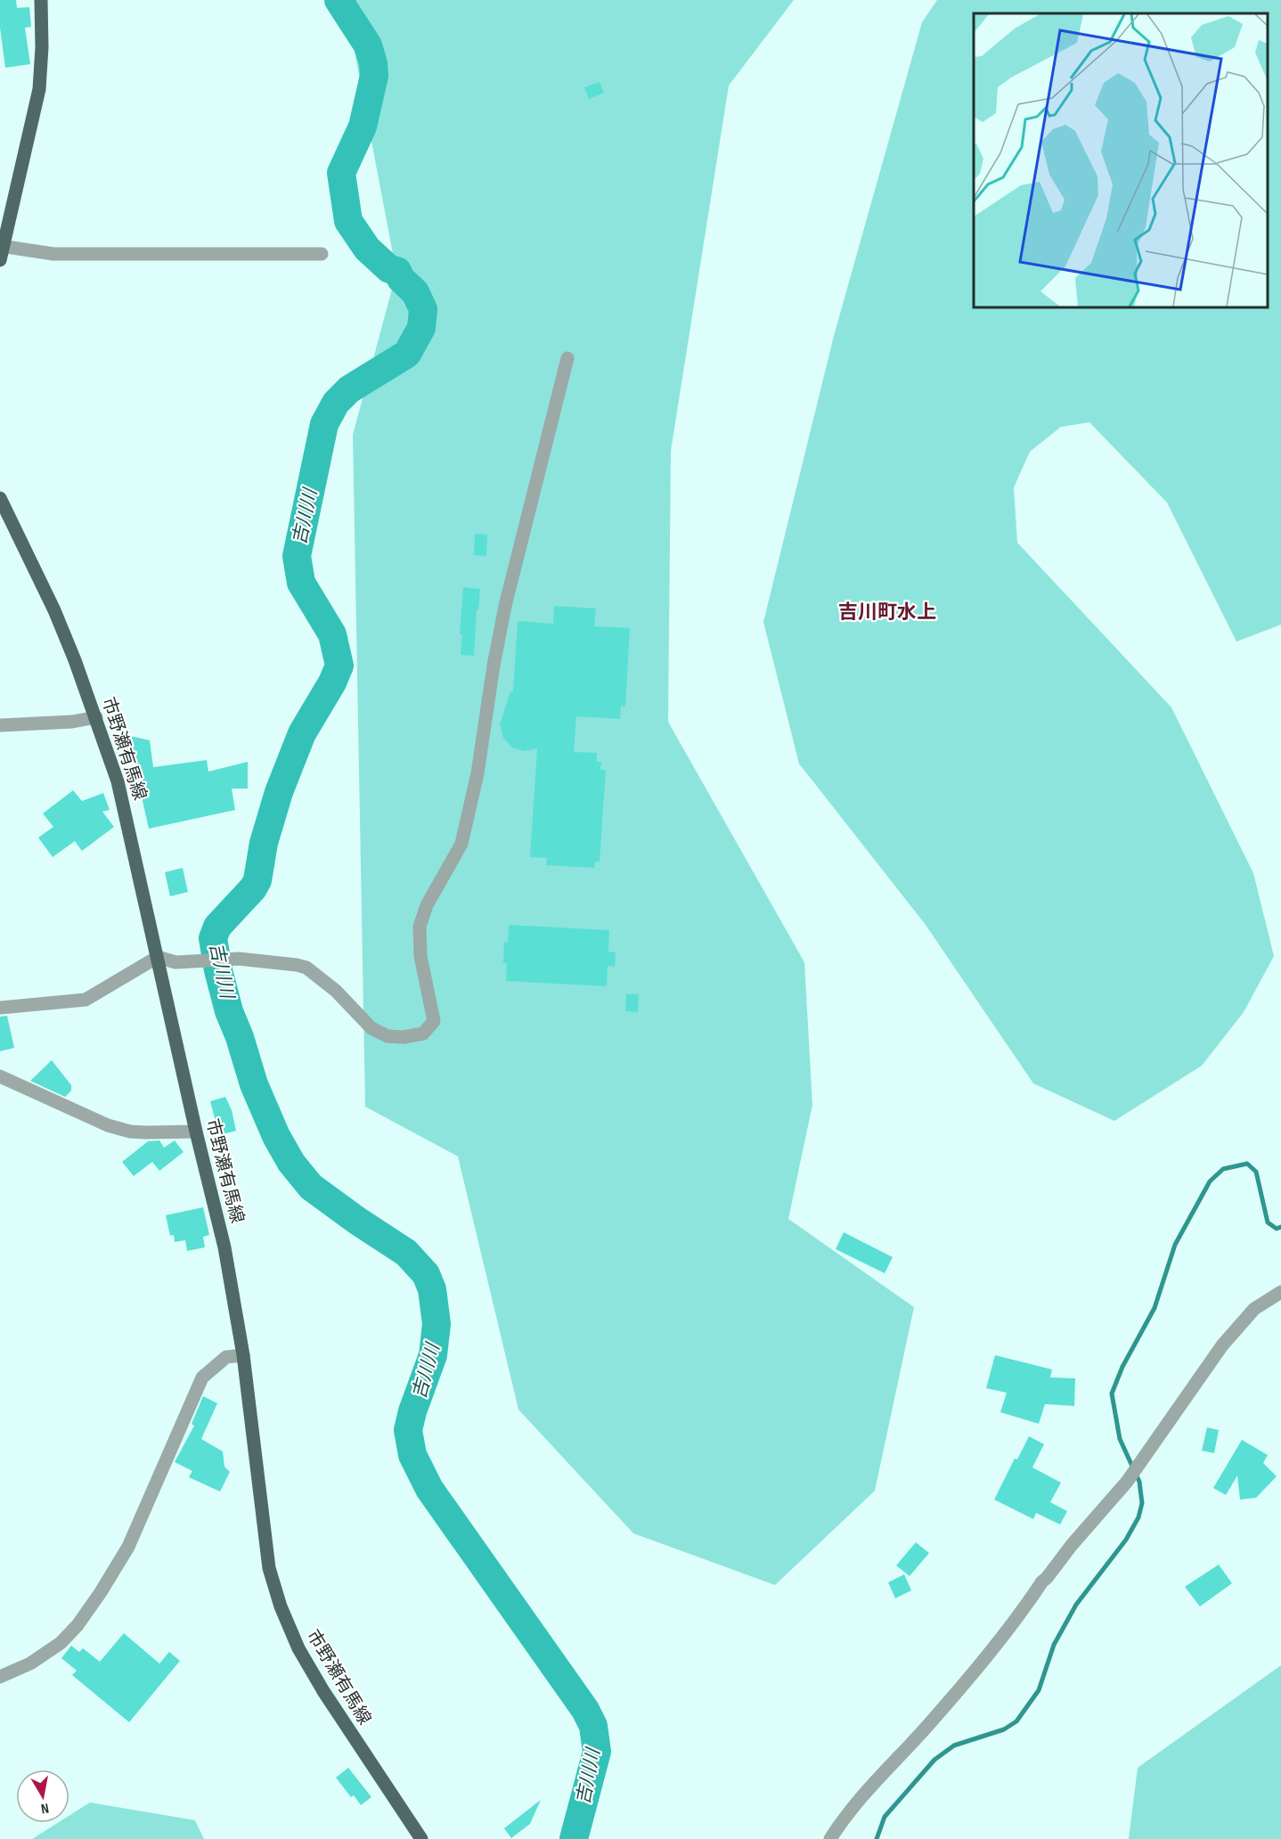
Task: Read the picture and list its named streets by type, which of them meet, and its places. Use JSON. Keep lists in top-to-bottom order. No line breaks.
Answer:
{"streets":{"main road":["市野瀬有馬線"]},"districts":["吉川町水上"],"water":["吉川川"],"north":"bottom"}
